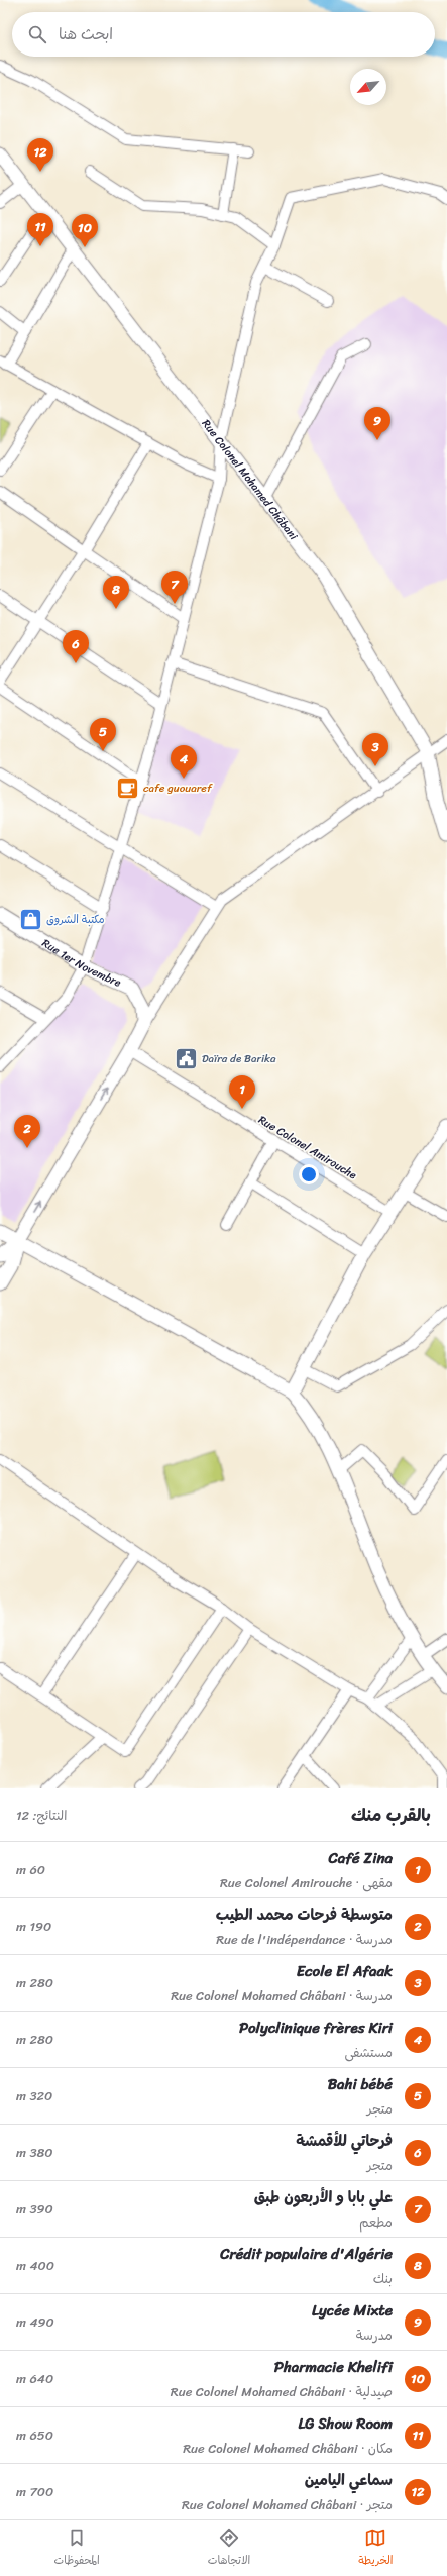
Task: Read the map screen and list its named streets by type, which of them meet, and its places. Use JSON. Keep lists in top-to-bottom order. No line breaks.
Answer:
{"streets":{"main road":["Rue Colonel Mohamed Châbani","Rue 1er Novembre"],"street":["Rue Colonel Amirouche"]},"places":{"cafe":["cafe guouaref"],"shop":["مكتبة الشروق"],"public building":["Daïra de Barika"]},"north":"bottom left","page":{"search":"ابحث هنا","pins":["12","11","10","9","7","8","6","5","3","4","1","2"],"heading":["بالقرب منك","النتائج: 12"],"list":[{"mark":"1","name":"Café Zina","note":"مقهى · Rue Colonel Amirouche","value":"60 m"},{"mark":"2","name":"متوسطة فرحات محمد الطيب","note":"مدرسة · Rue de l'indépendance","value":"190 m"},{"mark":"3","name":"Ecole El Afaak","note":"مدرسة · Rue Colonel Mohamed Châbani","value":"280 m"},{"mark":"4","name":"Polyclinique frères Kiri","note":"مستشفى","value":"280 m"},{"mark":"5","name":"Bahi bébé","note":"متجر","value":"320 m"},{"mark":"6","name":"فرحاتي للأقمشة","note":"متجر","value":"380 m"},{"mark":"7","name":"علي بابا و الأربعون طبق","note":"مطعم","value":"390 m"},{"mark":"8","name":"Crédit populaire d'Algérie","note":"بنك","value":"400 m"},{"mark":"9","name":"Lycée Mixte","note":"مدرسة","value":"490 m"},{"mark":"10","name":"Pharmacie Khelifi","note":"صيدلية · Rue Colonel Mohamed Châbani","value":"640 m"},{"mark":"11","name":"LG Show Room","note":"مكان · Rue Colonel Mohamed Châbani","value":"650 m"},{"mark":"12","name":"سماعي اليامين","note":"متجر · Rue Colonel Mohamed Châbani","value":"700 m"}],"nav":["الخريطة","الاتجاهات","المحفوظات"]}}
